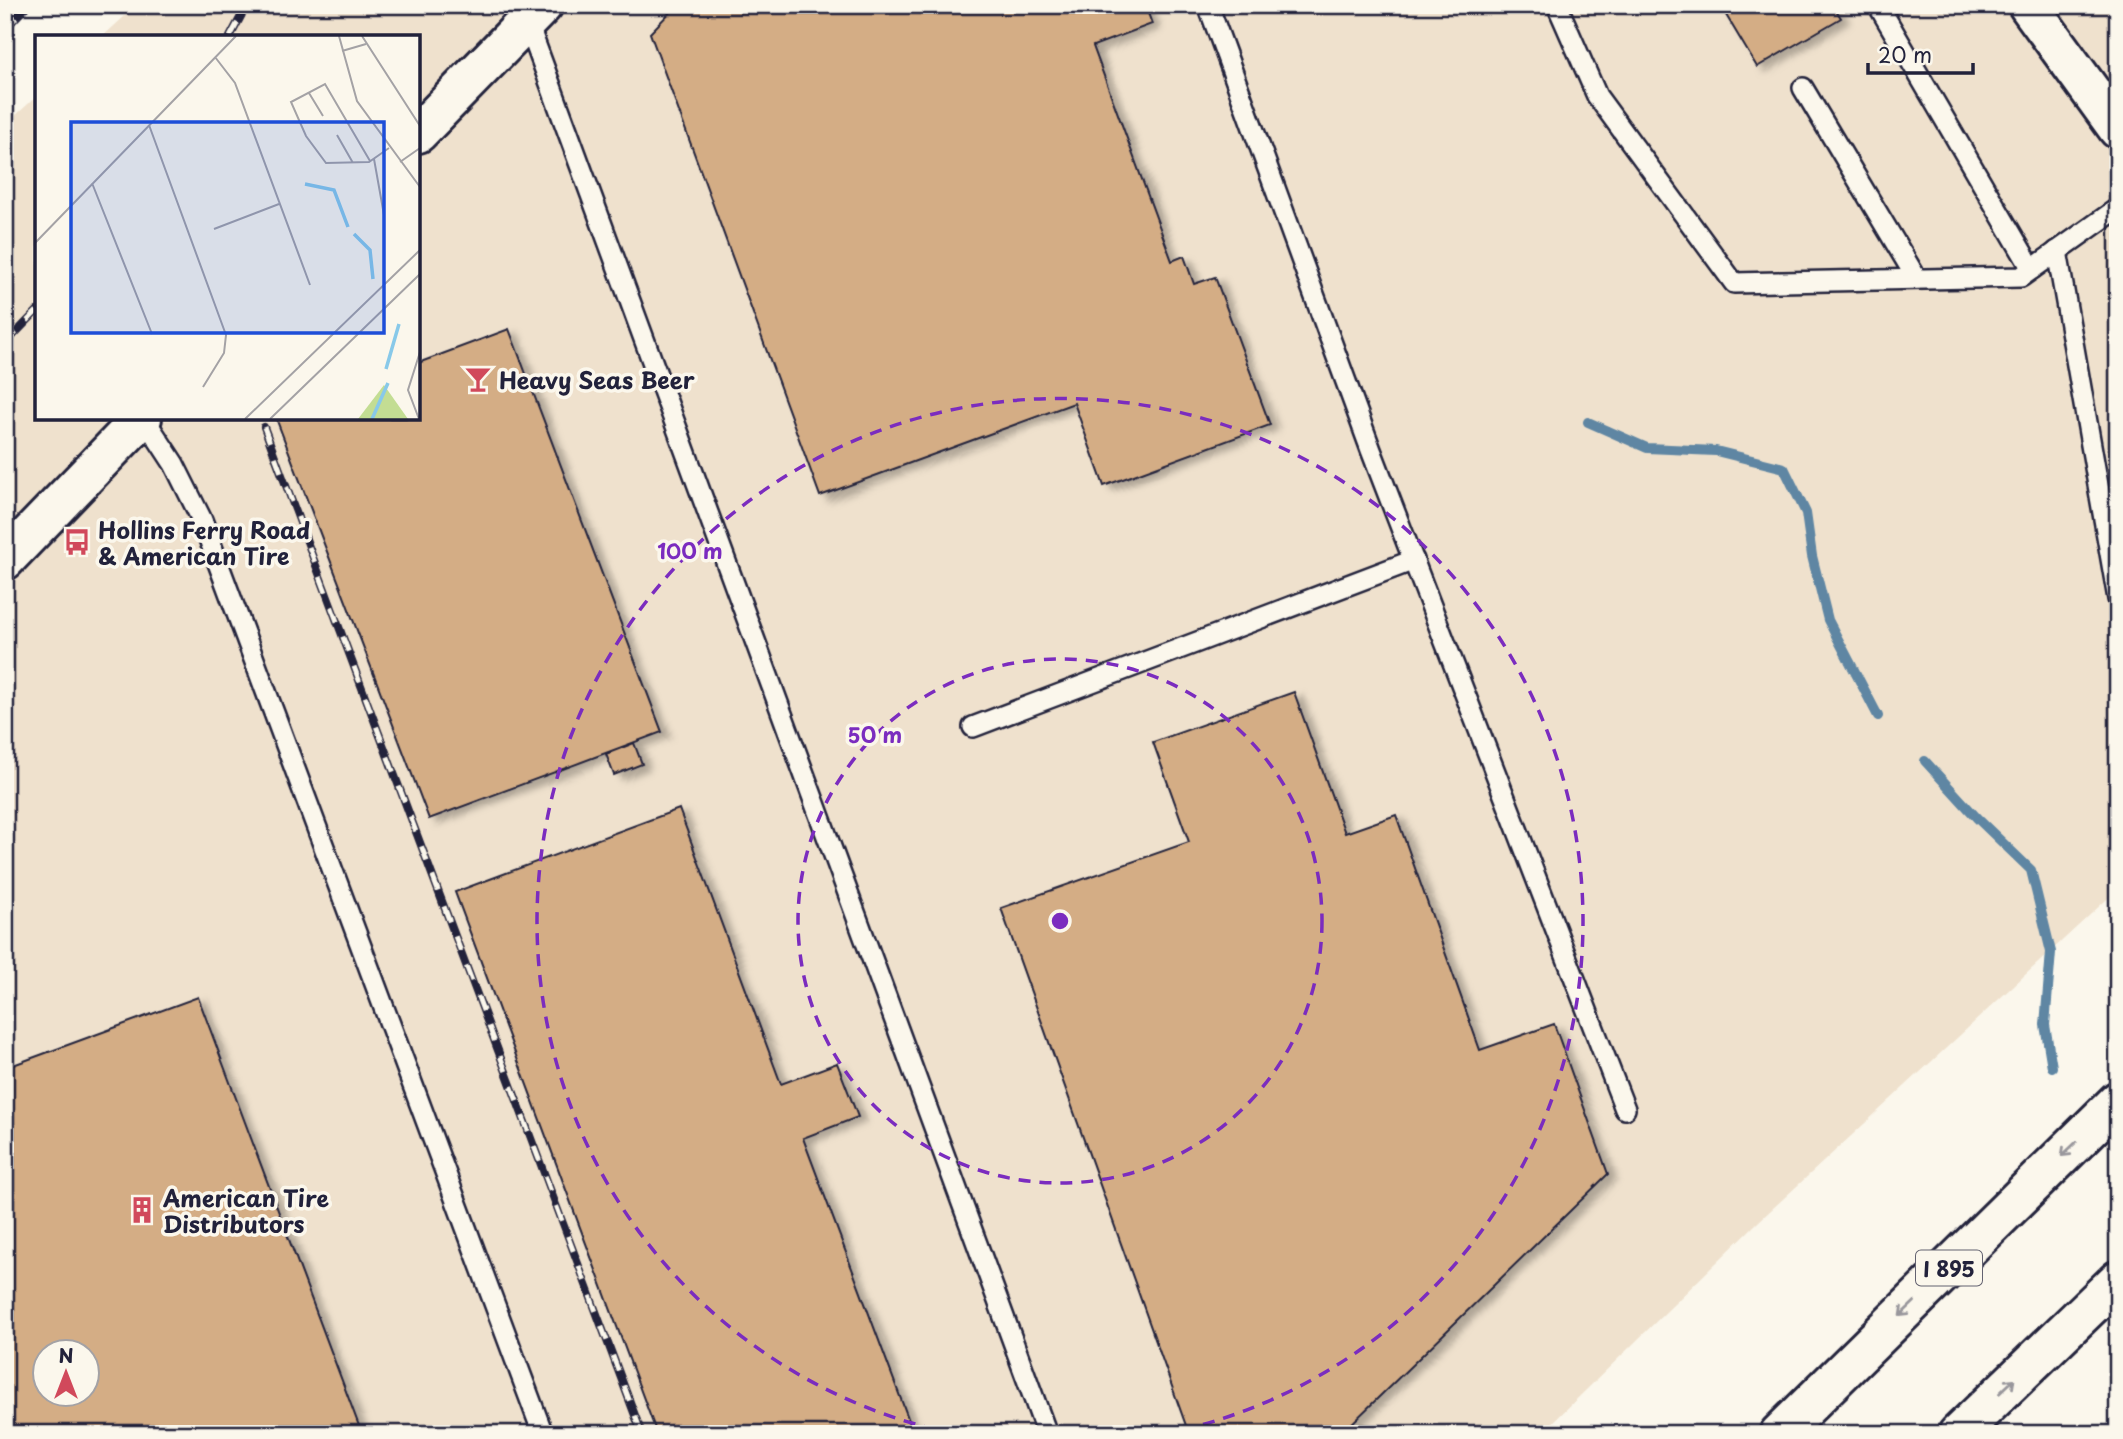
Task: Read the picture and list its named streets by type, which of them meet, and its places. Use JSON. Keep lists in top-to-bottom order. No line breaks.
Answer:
{"streets":{"main road":["I 895"]},"places":{"bar":["Heavy Seas Beer"],"bus stop":["Hollins Ferry Road & American Tire"],"building":["American Tire Distributors"]},"scale_bar":"20 m","north":"top","rings":["100 m","50 m"]}
